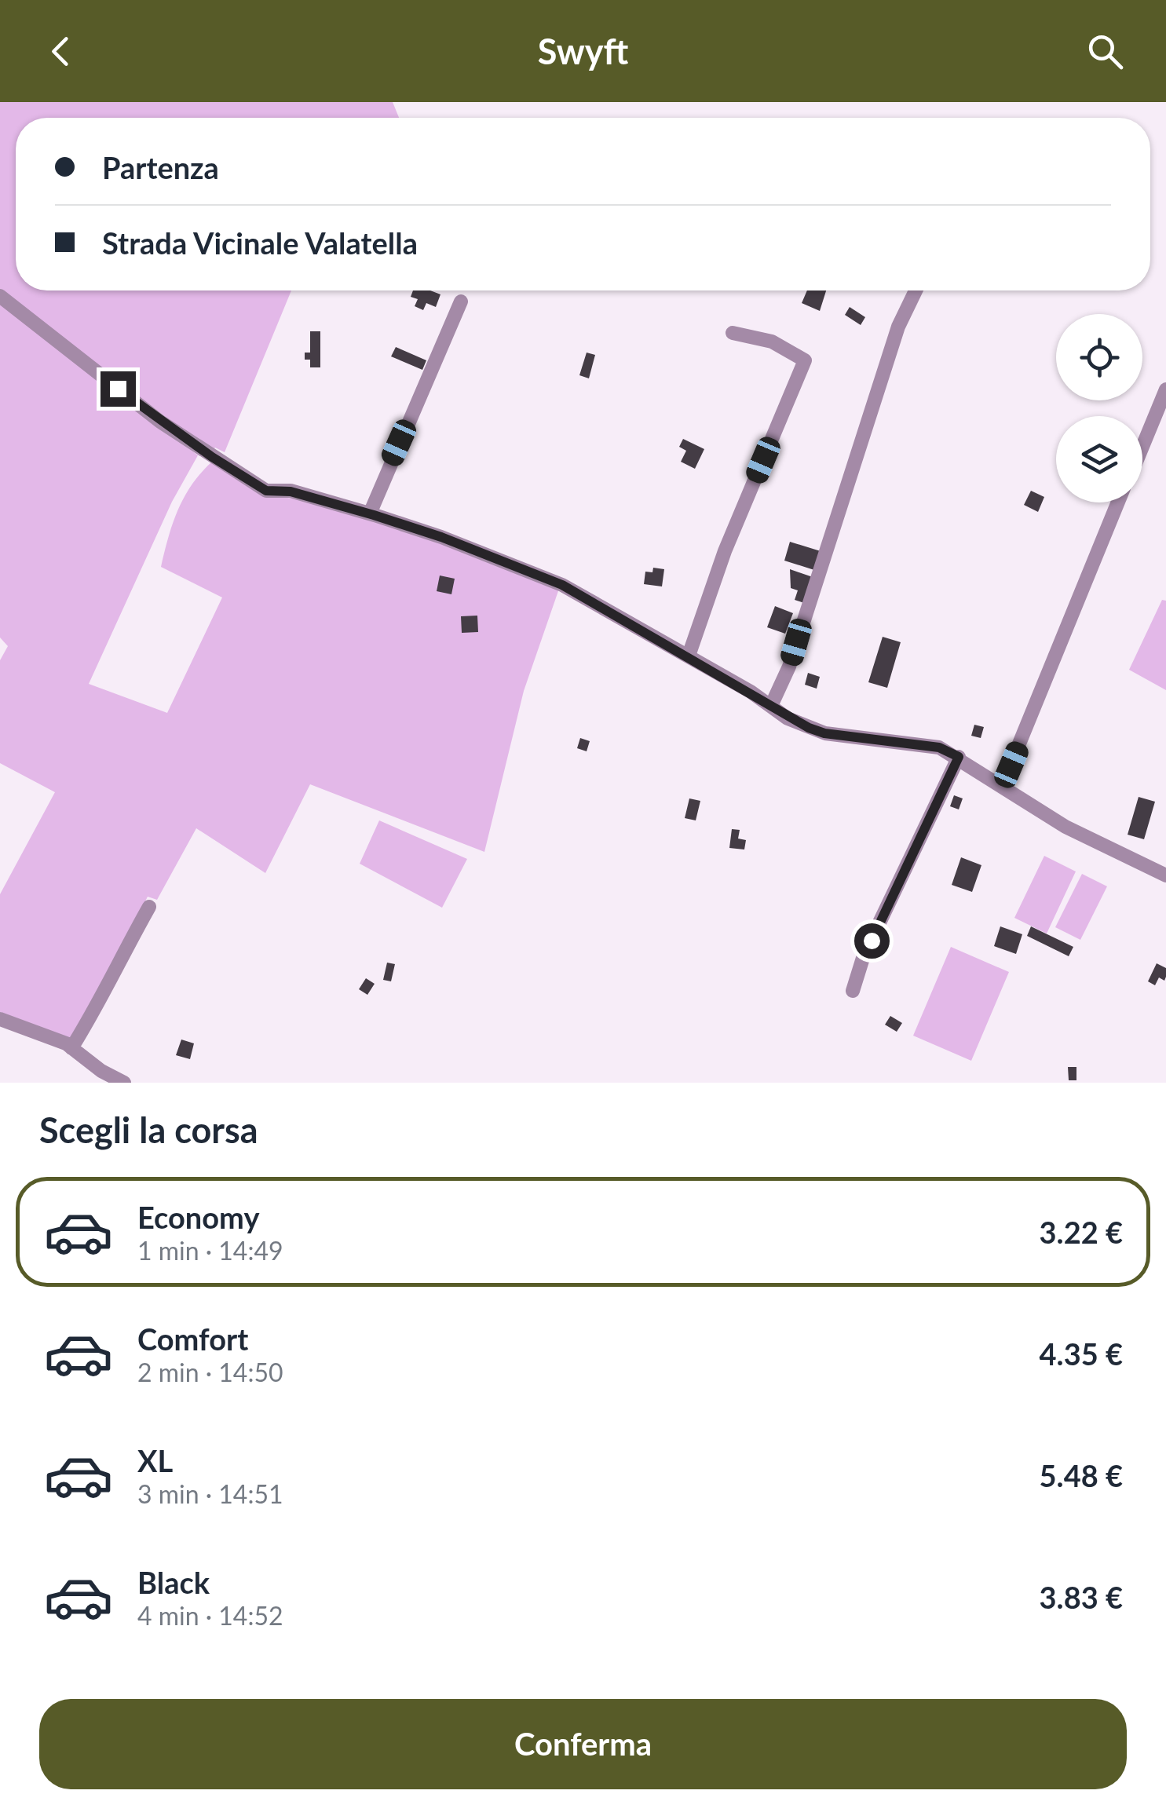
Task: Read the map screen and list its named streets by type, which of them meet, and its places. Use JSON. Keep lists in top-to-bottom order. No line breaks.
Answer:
{"page":{"header":"Swyft","banner":["Partenza","Strada Vicinale Valatella"],"heading":"Scegli la corsa","list":[{"name":"Economy","note":"1 min · 14:49","value":"3.22 €"},{"name":"Comfort","note":"2 min · 14:50","value":"4.35 €"},{"name":"XL","note":"3 min · 14:51","value":"5.48 €"},{"name":"Black","note":"4 min · 14:52","value":"3.83 €"}],"buttons":"Conferma"}}
